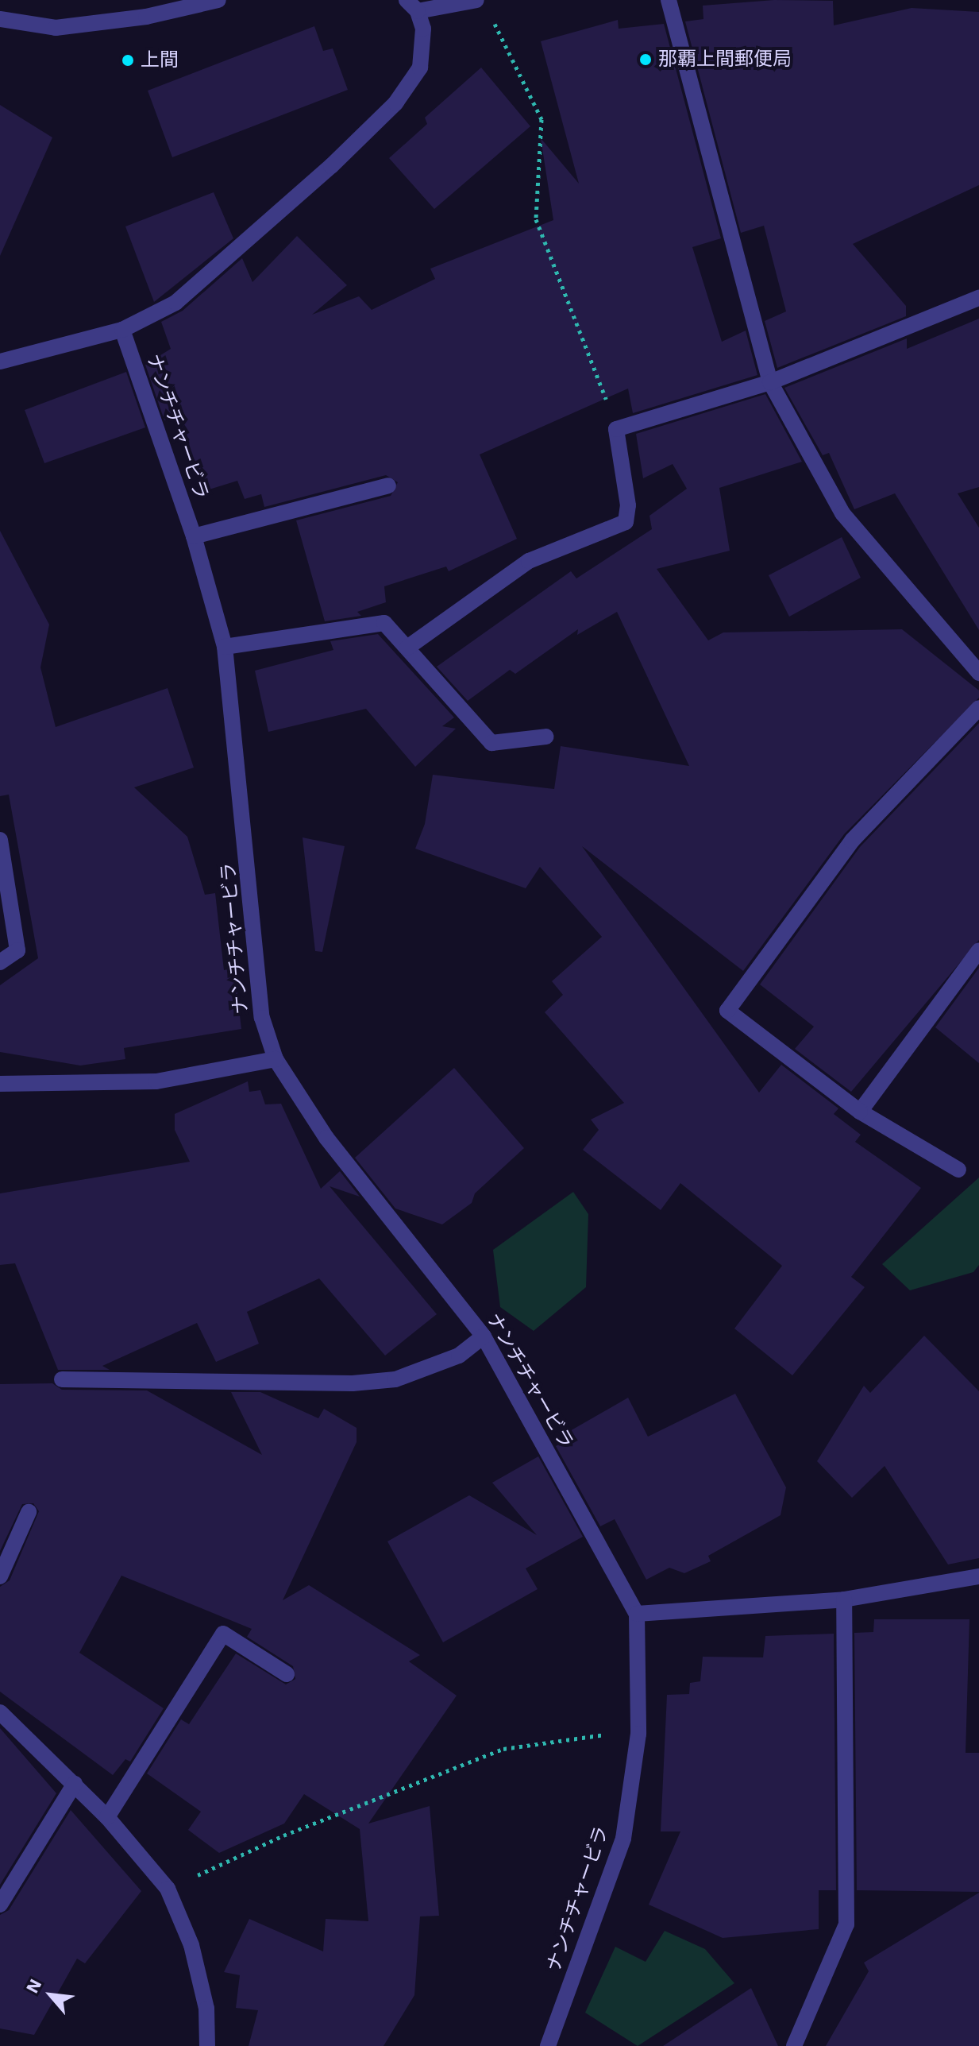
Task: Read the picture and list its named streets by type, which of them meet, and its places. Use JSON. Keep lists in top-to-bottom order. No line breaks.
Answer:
{"streets":{"street":["ナンチチャービラ"]},"places":["那覇上間郵便局","上間"],"north":"top left"}
